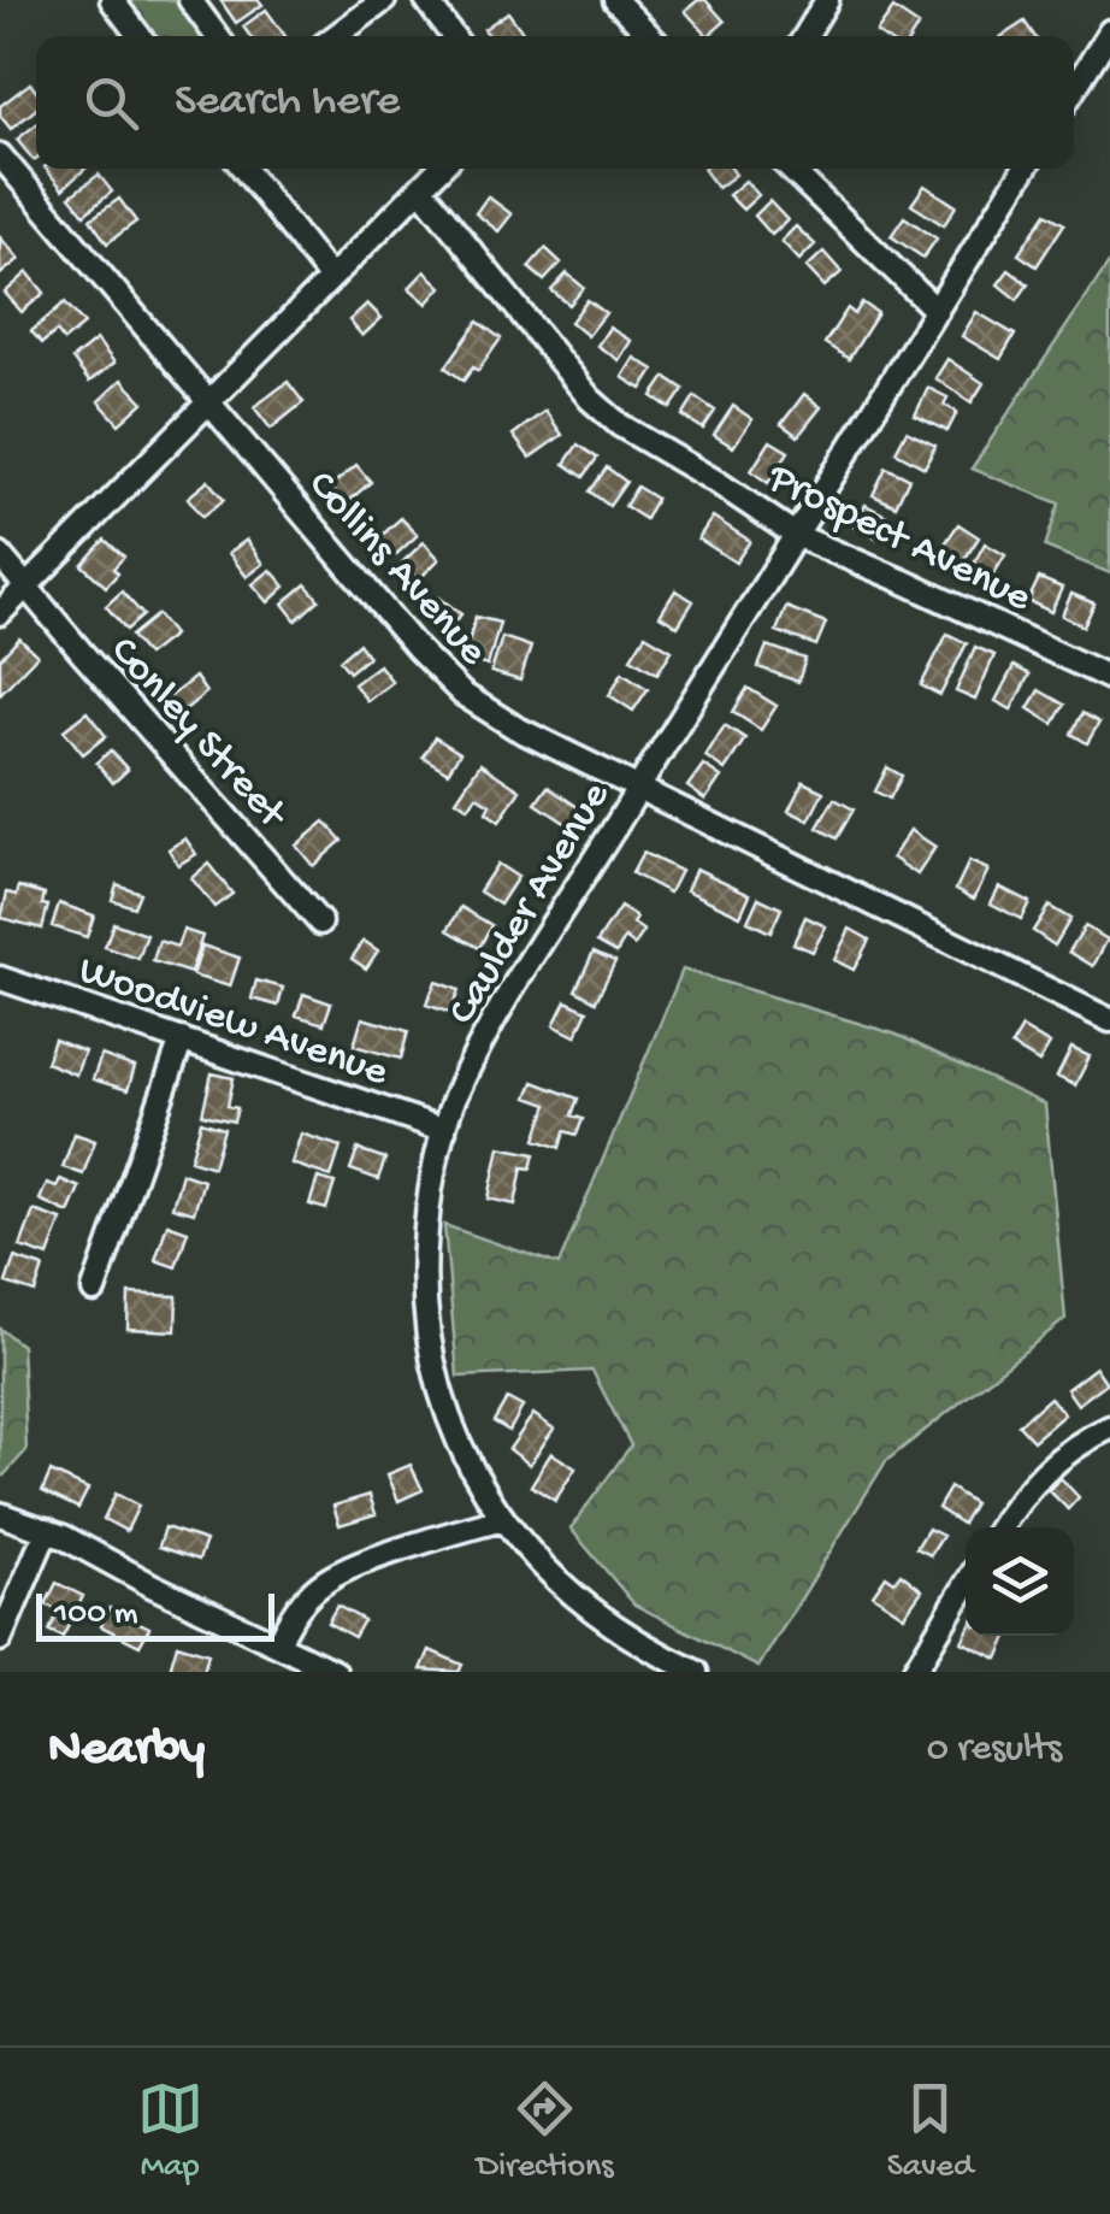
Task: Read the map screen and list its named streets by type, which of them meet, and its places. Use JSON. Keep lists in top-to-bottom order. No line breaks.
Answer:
{"streets":{"street":["Prospect Avenue","Collins Avenue","Conley Street","Caulder Avenue","Woodview Avenue"]},"crossings":[["Prospect Avenue","Caulder Avenue"],["Collins Avenue","Caulder Avenue"],["Caulder Avenue","Woodview Avenue"]],"scale_bar":"100 m","page":{"search":"Search here","scale":"100 m","heading":["Nearby","0 results"],"nav":["Map","Directions","Saved"]}}
